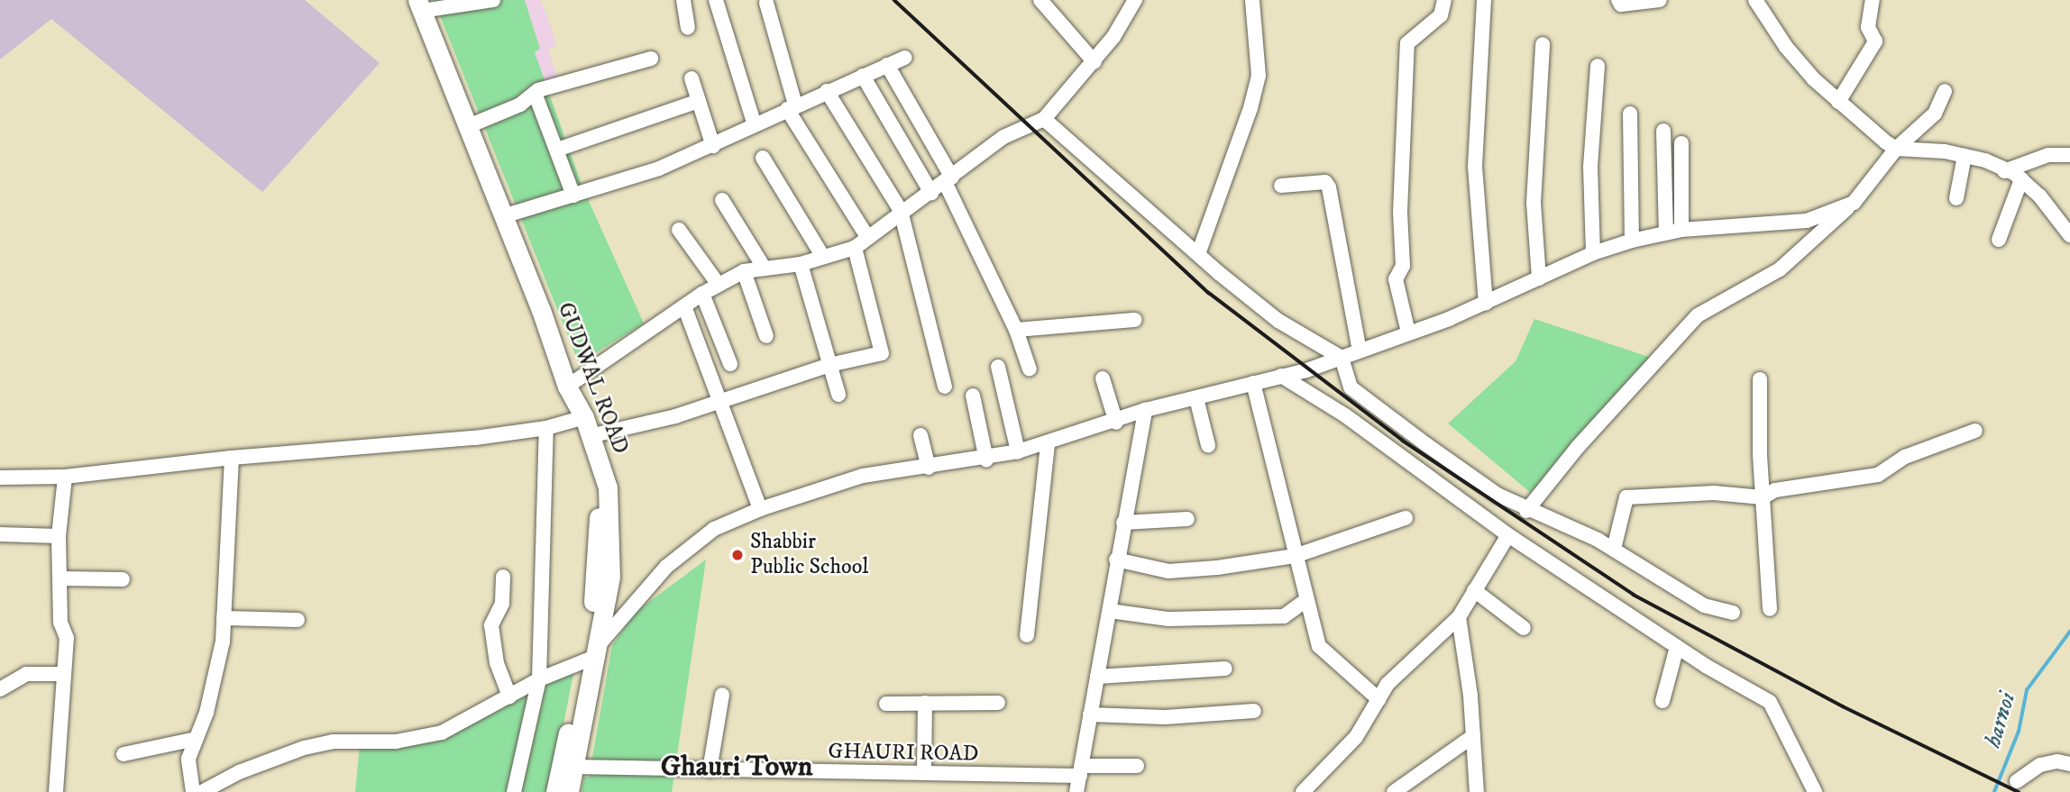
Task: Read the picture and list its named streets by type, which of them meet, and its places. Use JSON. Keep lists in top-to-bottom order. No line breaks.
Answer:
{"streets":{"main road":["GUDWAL ROAD"],"street":["GHAURI ROAD"]},"crossings":[["GUDWAL ROAD","GHAURI ROAD"]],"districts":["Ghauri Town"],"water":["harnoi"],"places":["Shabbir Public School"]}
